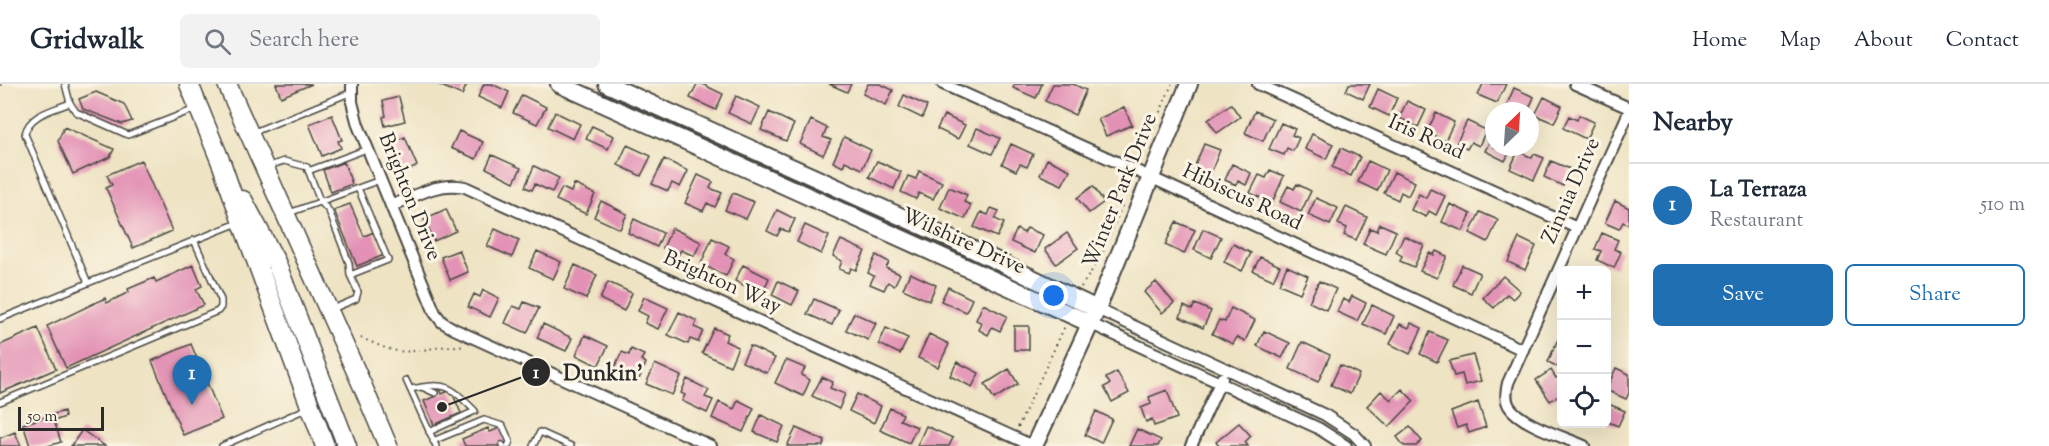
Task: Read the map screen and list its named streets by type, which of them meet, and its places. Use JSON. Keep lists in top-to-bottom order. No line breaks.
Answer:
{"streets":{"street":["Iris Road","Winter Park Drive","Zinnia Drive","Brighton Drive","Hibiscus Road","Wilshire Drive","Brighton Way"]},"crossings":[["Iris Road","Zinnia Drive"],["Winter Park Drive","Hibiscus Road"],["Winter Park Drive","Wilshire Drive"],["Winter Park Drive","Brighton Way"],["Zinnia Drive","Hibiscus Road"],["Brighton Drive","Brighton Way"]],"places":["Dunkin'"],"scale_bar":"50 m","north":"top right","page":{"header":"Gridwalk","search":"Search here","nav":["Home","Map","About","Contact"],"heading":"Nearby","list":[{"mark":"1","name":"La Terraza","note":"Restaurant","value":"510 m"}],"buttons":["Save","Share"],"map_buttons":["+","−"],"pins":"1","scale":"50 m"}}
